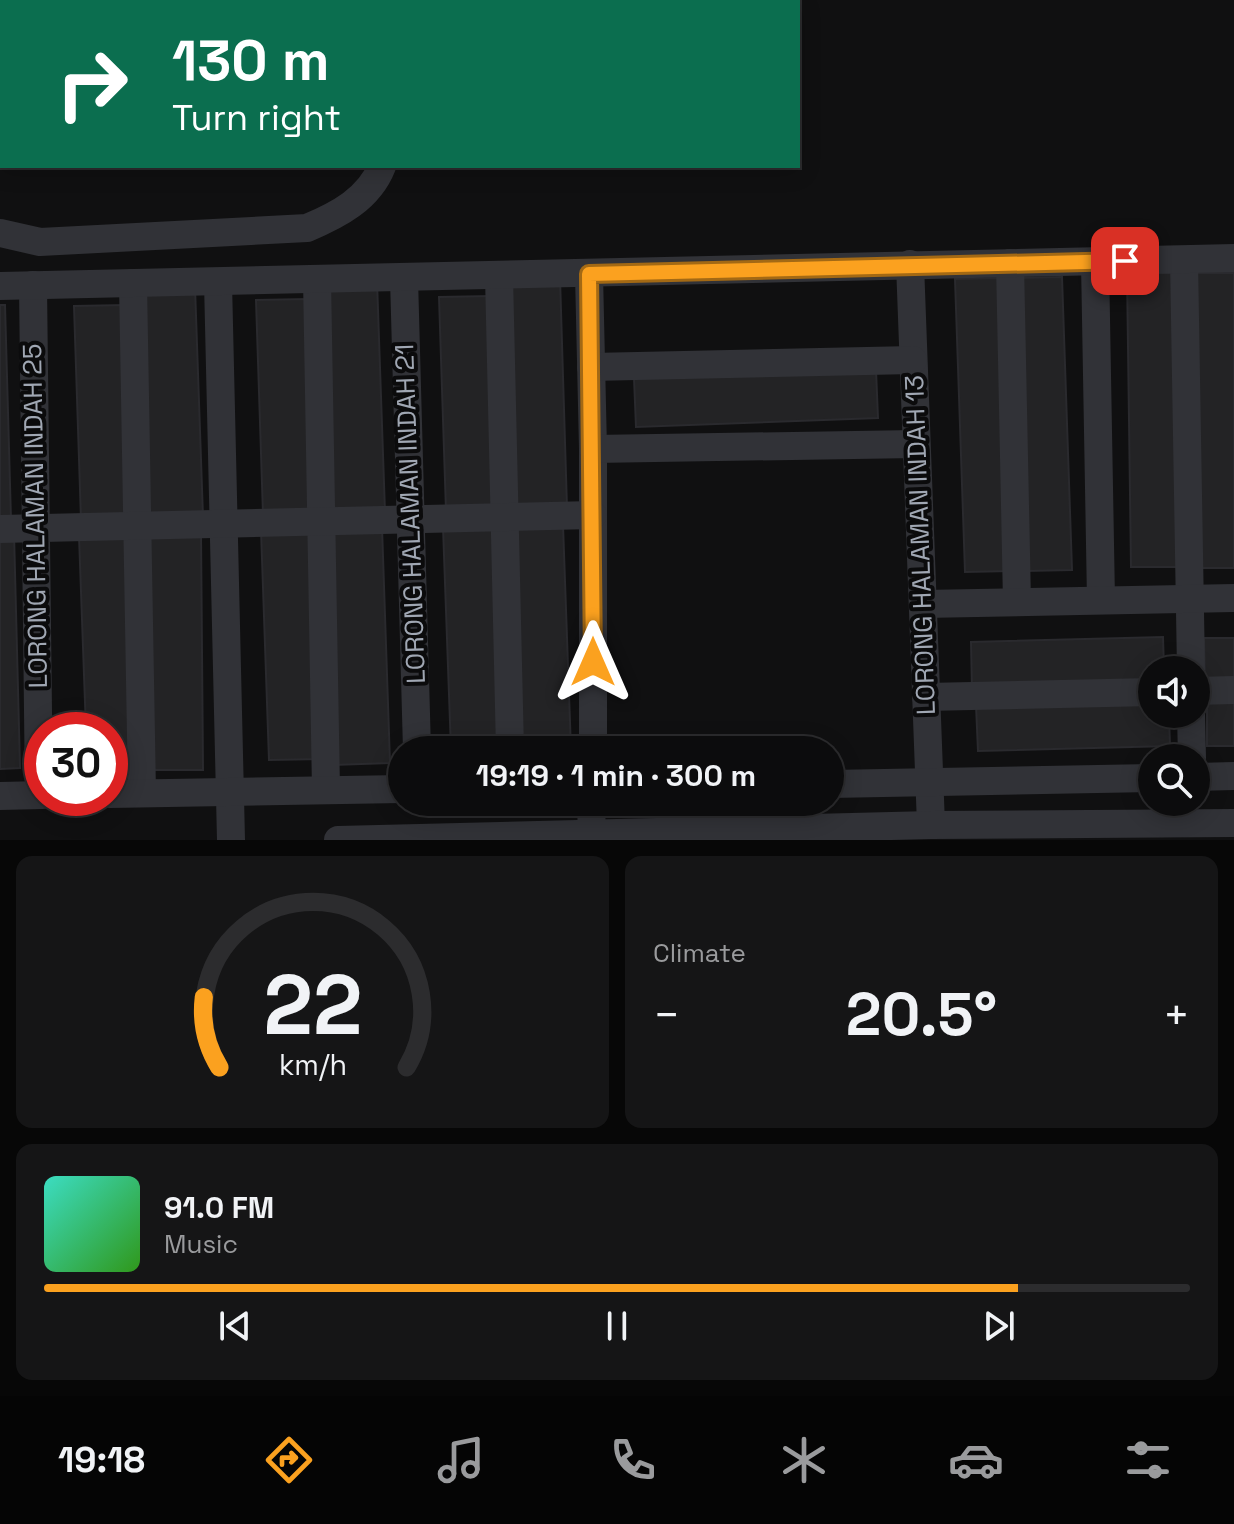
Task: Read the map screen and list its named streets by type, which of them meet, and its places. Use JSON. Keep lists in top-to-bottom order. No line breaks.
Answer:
{"streets":{"street":["LORONG HALAMAN INDAH 21","LORONG HALAMAN INDAH 25","LORONG HALAMAN INDAH 13"]},"page":{"turn":["130 m","Turn right"],"limit":"30","trip":"19:19 · 1 min · 300 m","tile":"Climate","heat":["−","20.5°","+"],"song":["91.0 FM","Music"],"tabs":"19:18","gauge":["22","km/h"]}}
